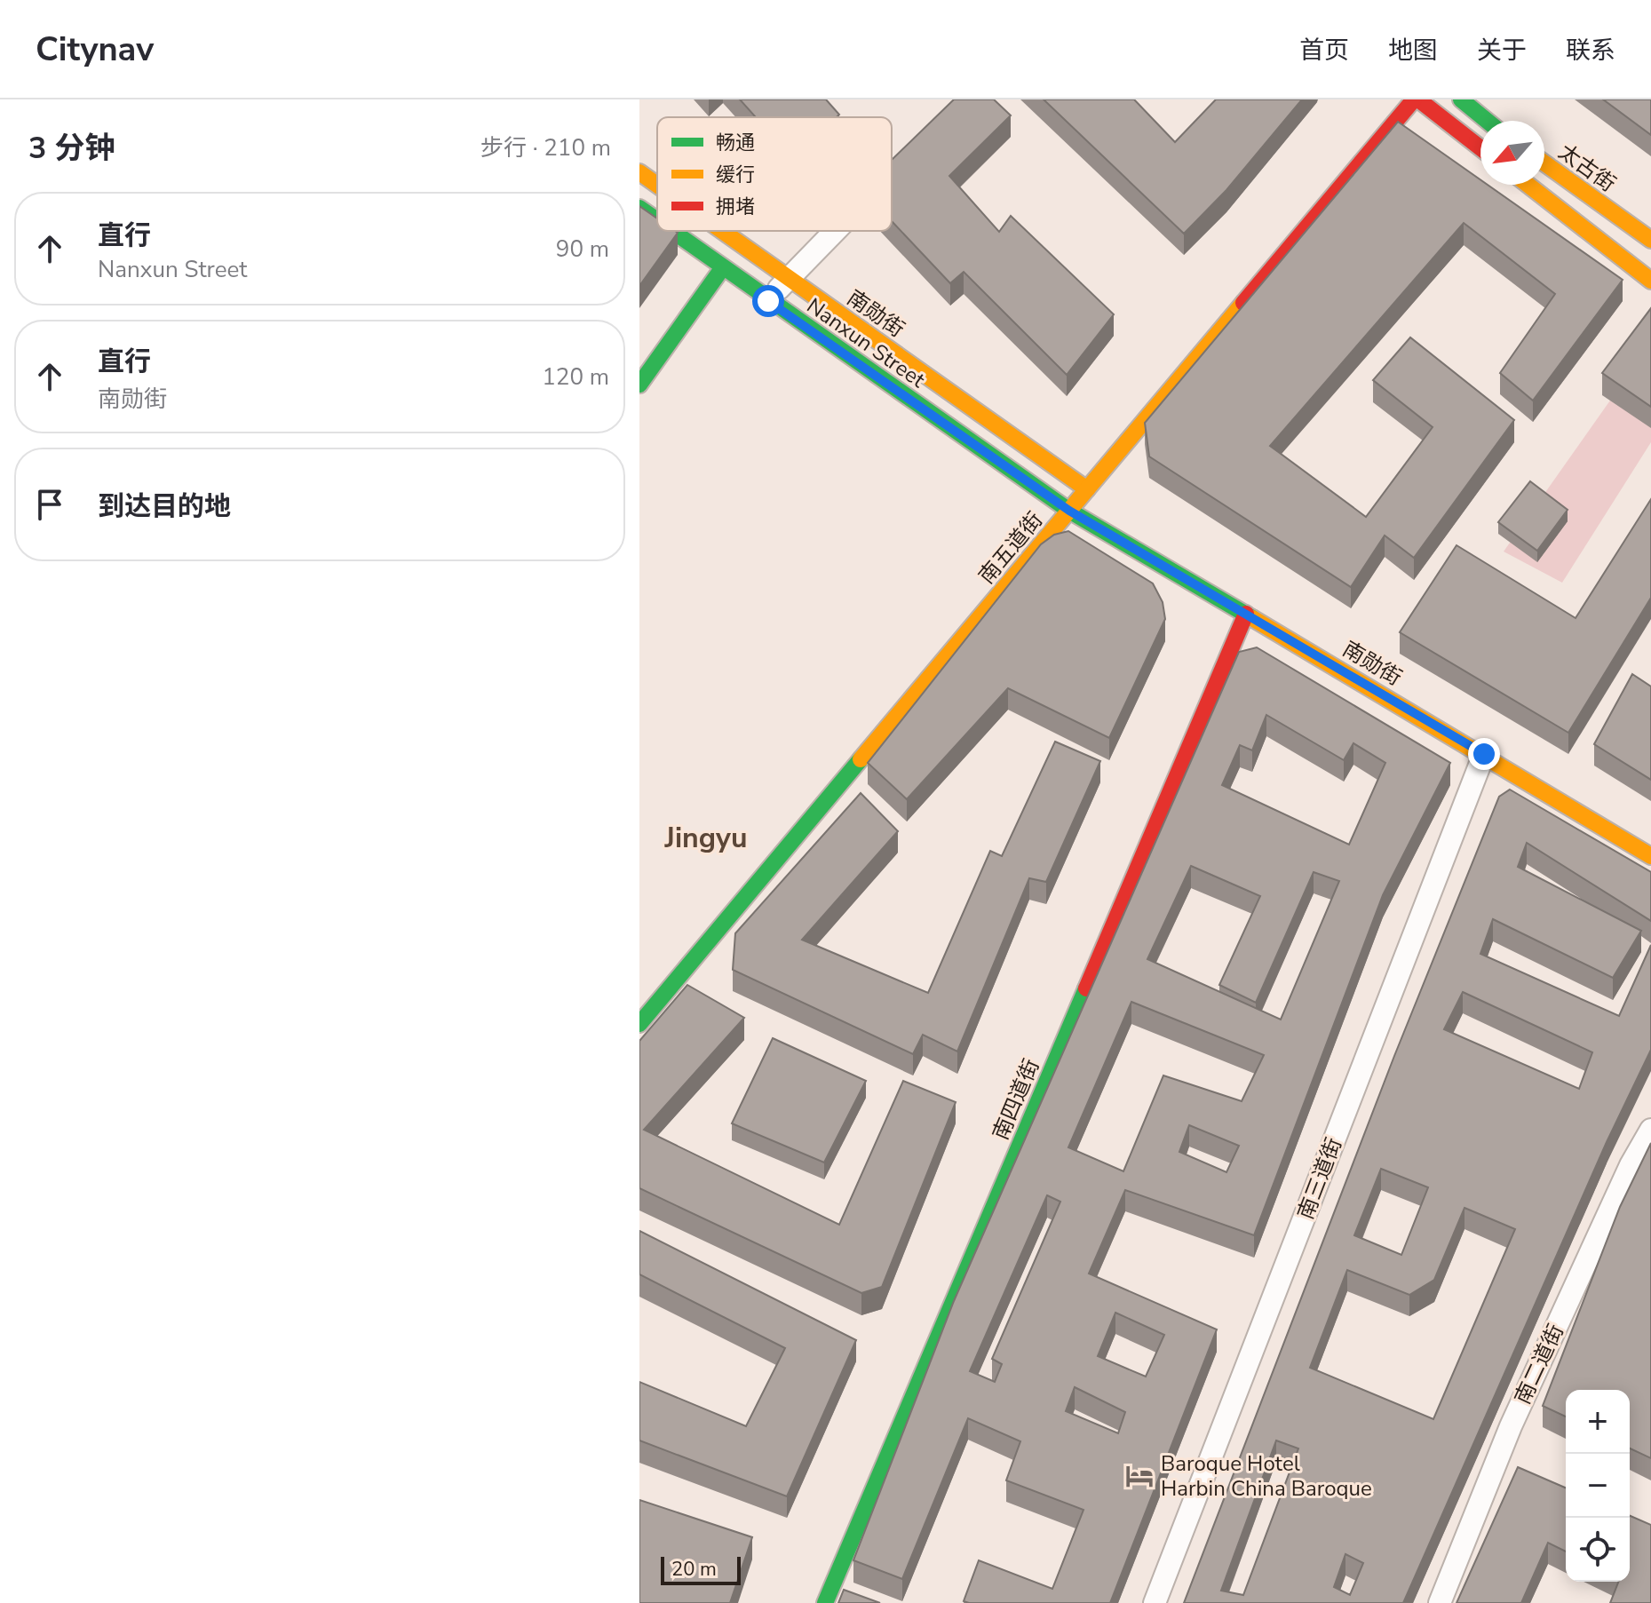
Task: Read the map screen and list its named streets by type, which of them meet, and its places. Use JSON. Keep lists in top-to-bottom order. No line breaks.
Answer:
{"streets":{"street":["太古街","南勋街","Nanxun Street","南五道街","南四道街","南三道街","南二道街"]},"crossings":[["南勋街","Nanxun Street"],["南勋街","南五道街"],["南勋街","南四道街"],["南勋街","南三道街"],["Nanxun Street","南五道街"]],"districts":["Jingyu"],"places":{"hotel":["Baroque Hotel Harbin China Baroque"]},"legend":["畅通","缓行","拥堵"],"scale_bar":"20 m","north":"bottom left","page":{"header":"Citynav","nav":["首页","地图","关于","联系"],"heading":["3 分钟","步行 · 210 m"],"list":[["直行","Nanxun Street","90 m"],["直行","南勋街","120 m"],"到达目的地"],"map_buttons":["+","−"],"scale":"20 m"}}
